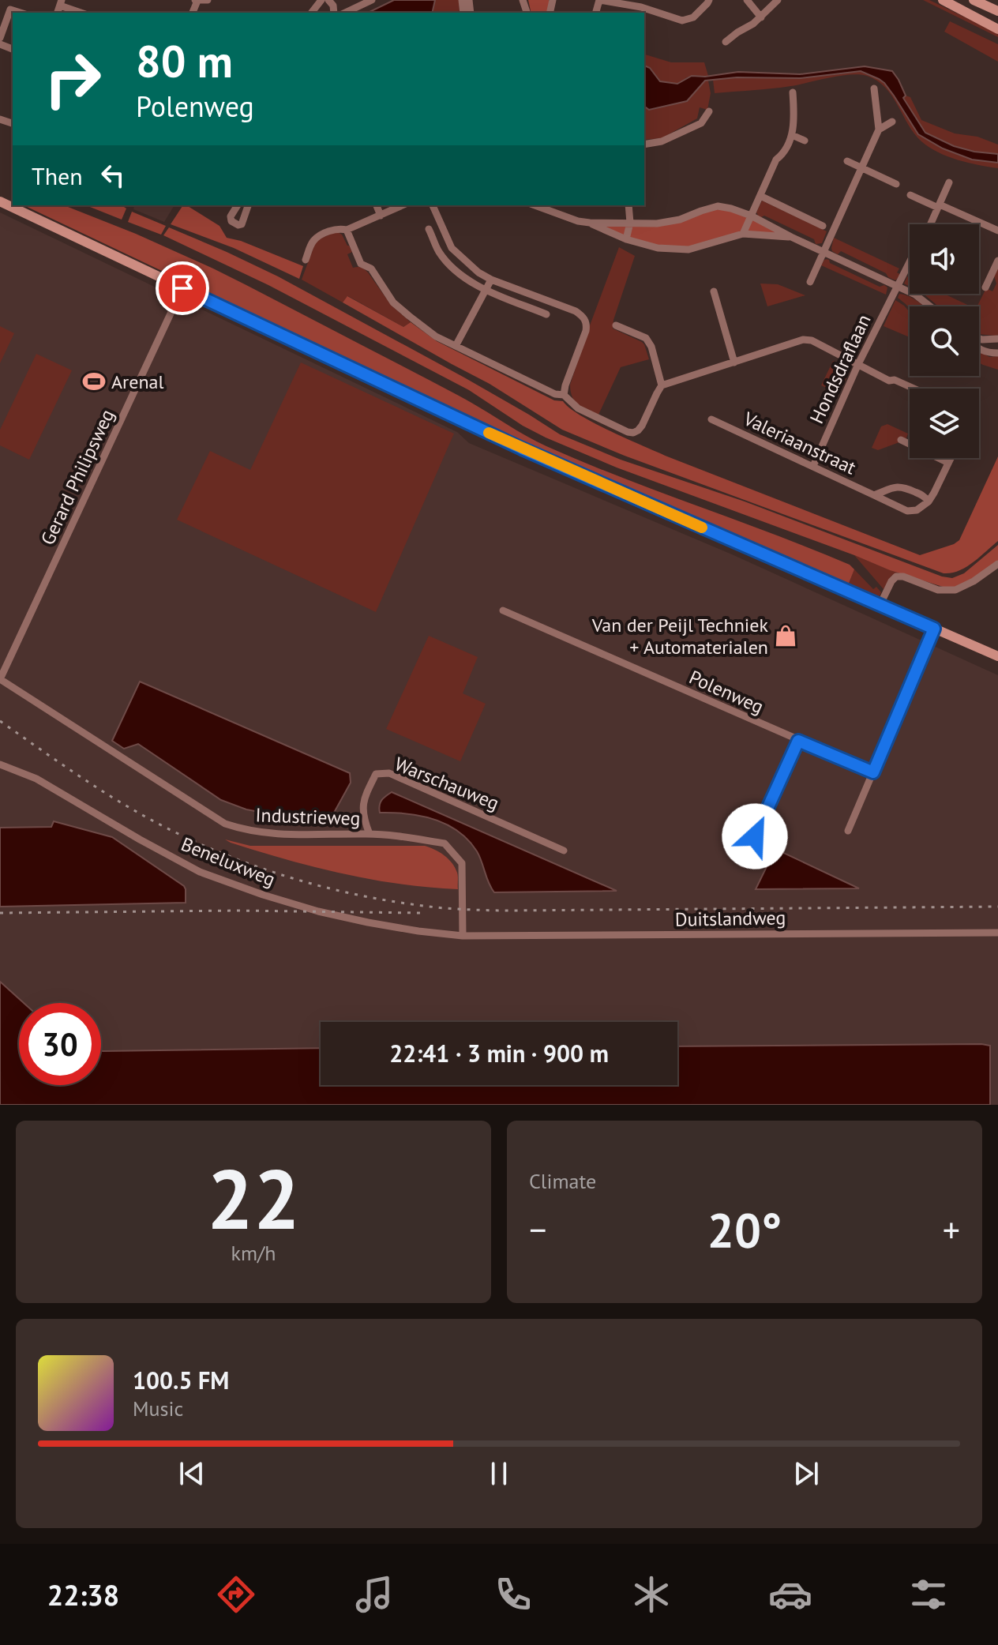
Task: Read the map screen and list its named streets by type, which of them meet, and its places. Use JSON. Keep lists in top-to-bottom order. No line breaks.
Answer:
{"streets":{"street":["Hondsdraflaan","Valeriaanstraat","Gerard Philipsweg","Polenweg","Warschauweg","Industrieweg","Beneluxweg","Duitslandweg"]},"crossings":[["Hondsdraflaan","Valeriaanstraat"],["Gerard Philipsweg","Industrieweg"],["Warschauweg","Industrieweg"],["Industrieweg","Beneluxweg"],["Industrieweg","Duitslandweg"],["Beneluxweg","Duitslandweg"]],"places":{"sports":["Arenal"],"shop":["Van der Peijl Techniek + Automaterialen"]},"page":{"turn":["80 m","Polenweg"],"then":"Then","limit":"30","trip":"22:41 · 3 min · 900 m","tile":[["22","km/h"],"Climate"],"heat":["−","20°","+"],"song":["100.5 FM","Music"],"tabs":"22:38"}}
